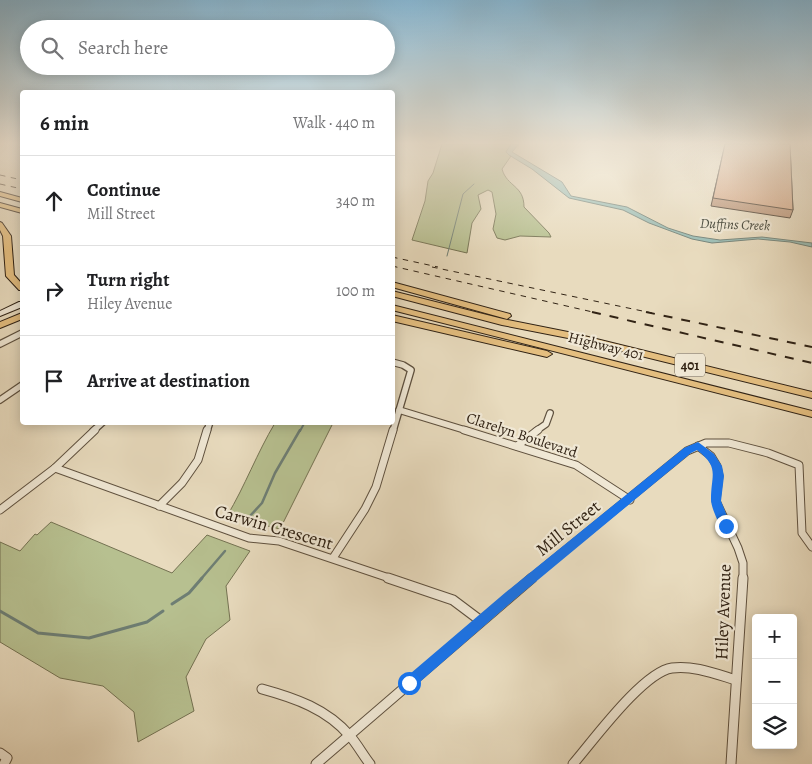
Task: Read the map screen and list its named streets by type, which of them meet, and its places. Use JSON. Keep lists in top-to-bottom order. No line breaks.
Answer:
{"streets":{"highway":["Highway 401","401"],"street":["Clarelyn Boulevard","Carwin Crescent","Mill Street","Hiley Avenue"]},"crossings":[["Clarelyn Boulevard","Mill Street"],["Carwin Crescent","Mill Street"],["Mill Street","Hiley Avenue"]],"water":["Duffins Creek"],"page":{"search":"Search here","heading":["6 min","Walk · 440 m"],"list":[["Continue","Mill Street","340 m"],["Turn right","Hiley Avenue","100 m"],"Arrive at destination"],"map_buttons":["+","−"]}}
